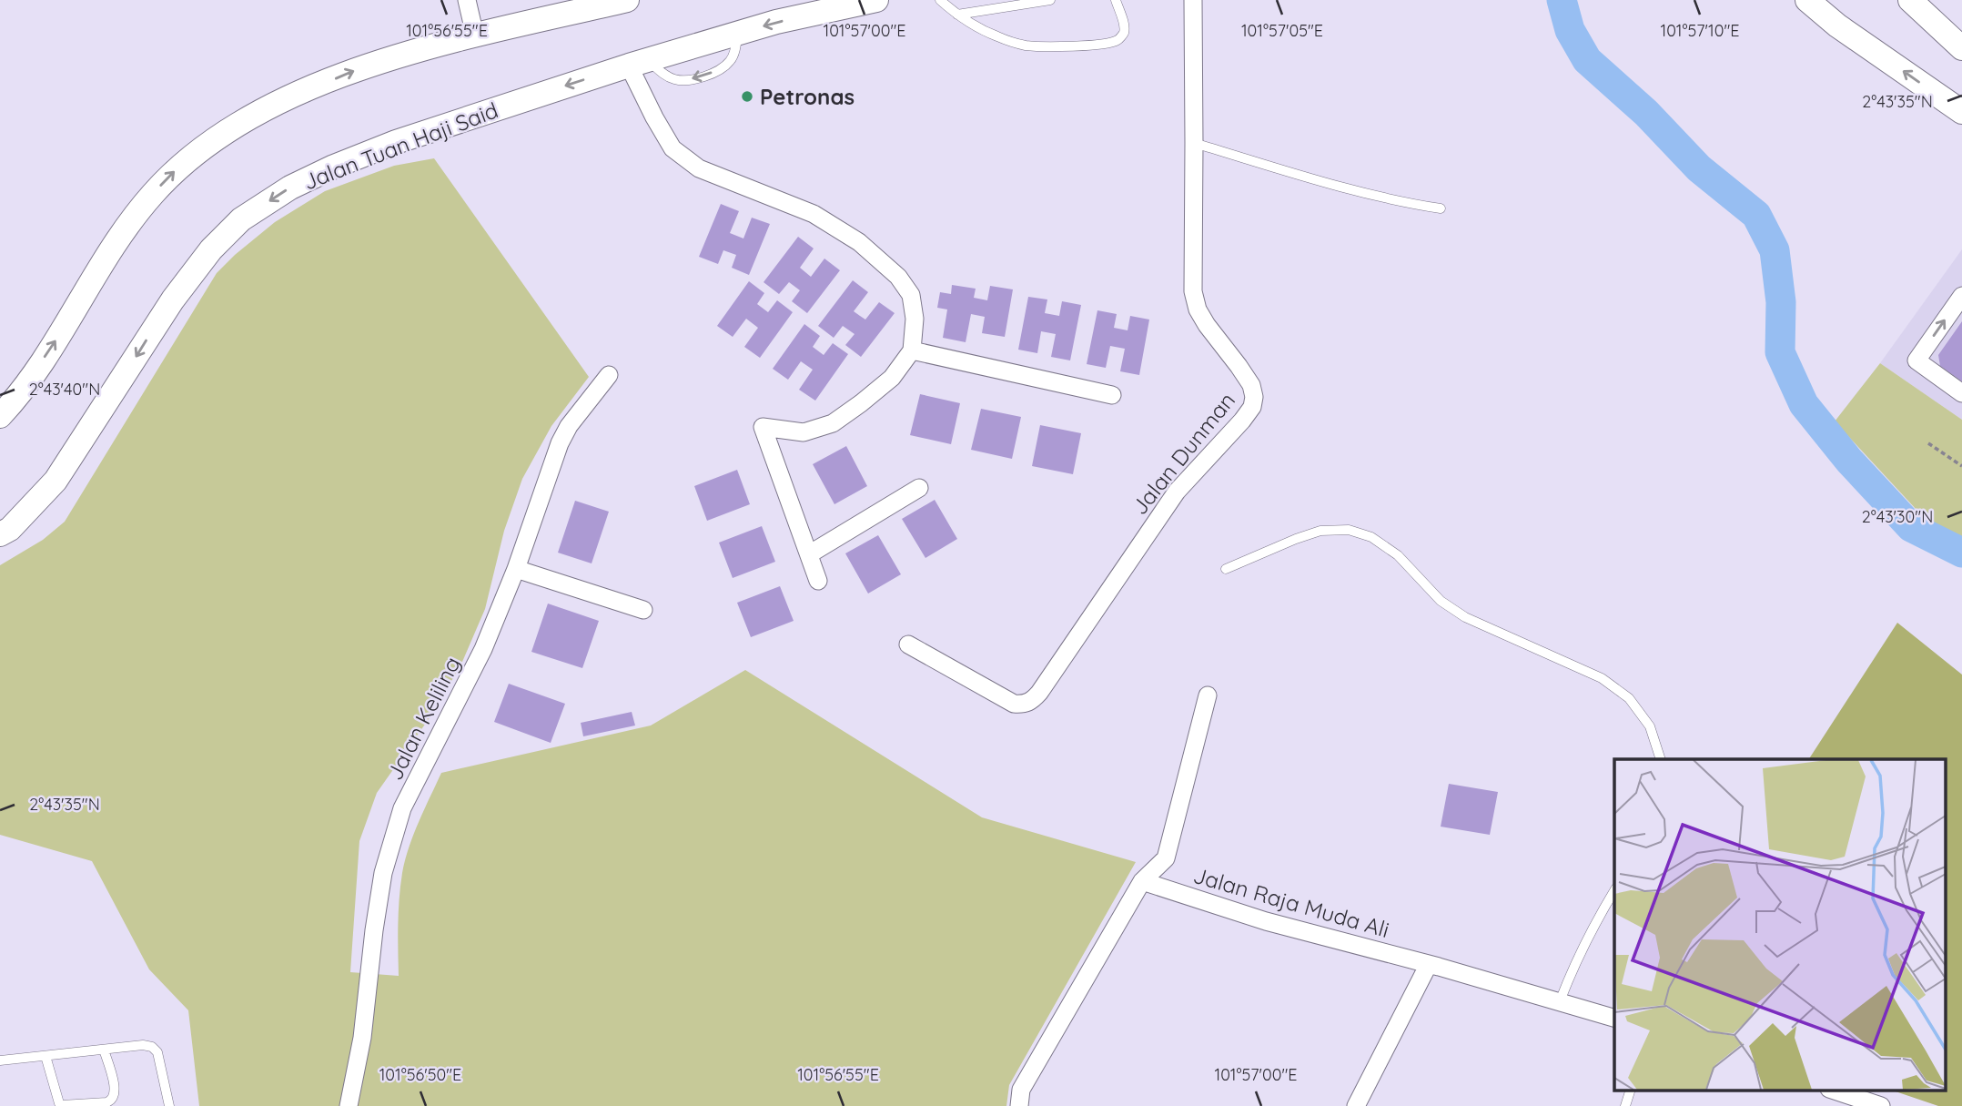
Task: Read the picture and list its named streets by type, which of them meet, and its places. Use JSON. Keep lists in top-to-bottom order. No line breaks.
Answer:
{"streets":{"main road":["Jalan Tuan Haji Said"],"street":["Jalan Dunman","Jalan Keliling","Jalan Raja Muda Ali"]},"places":["Petronas"],"coordinates":["101°56'55\"E","101°57'00\"E","101°57'05\"E","101°57'10\"E","2°43'35\"N","2°43'40\"N","2°43'30\"N","101°56'50\"E"]}
